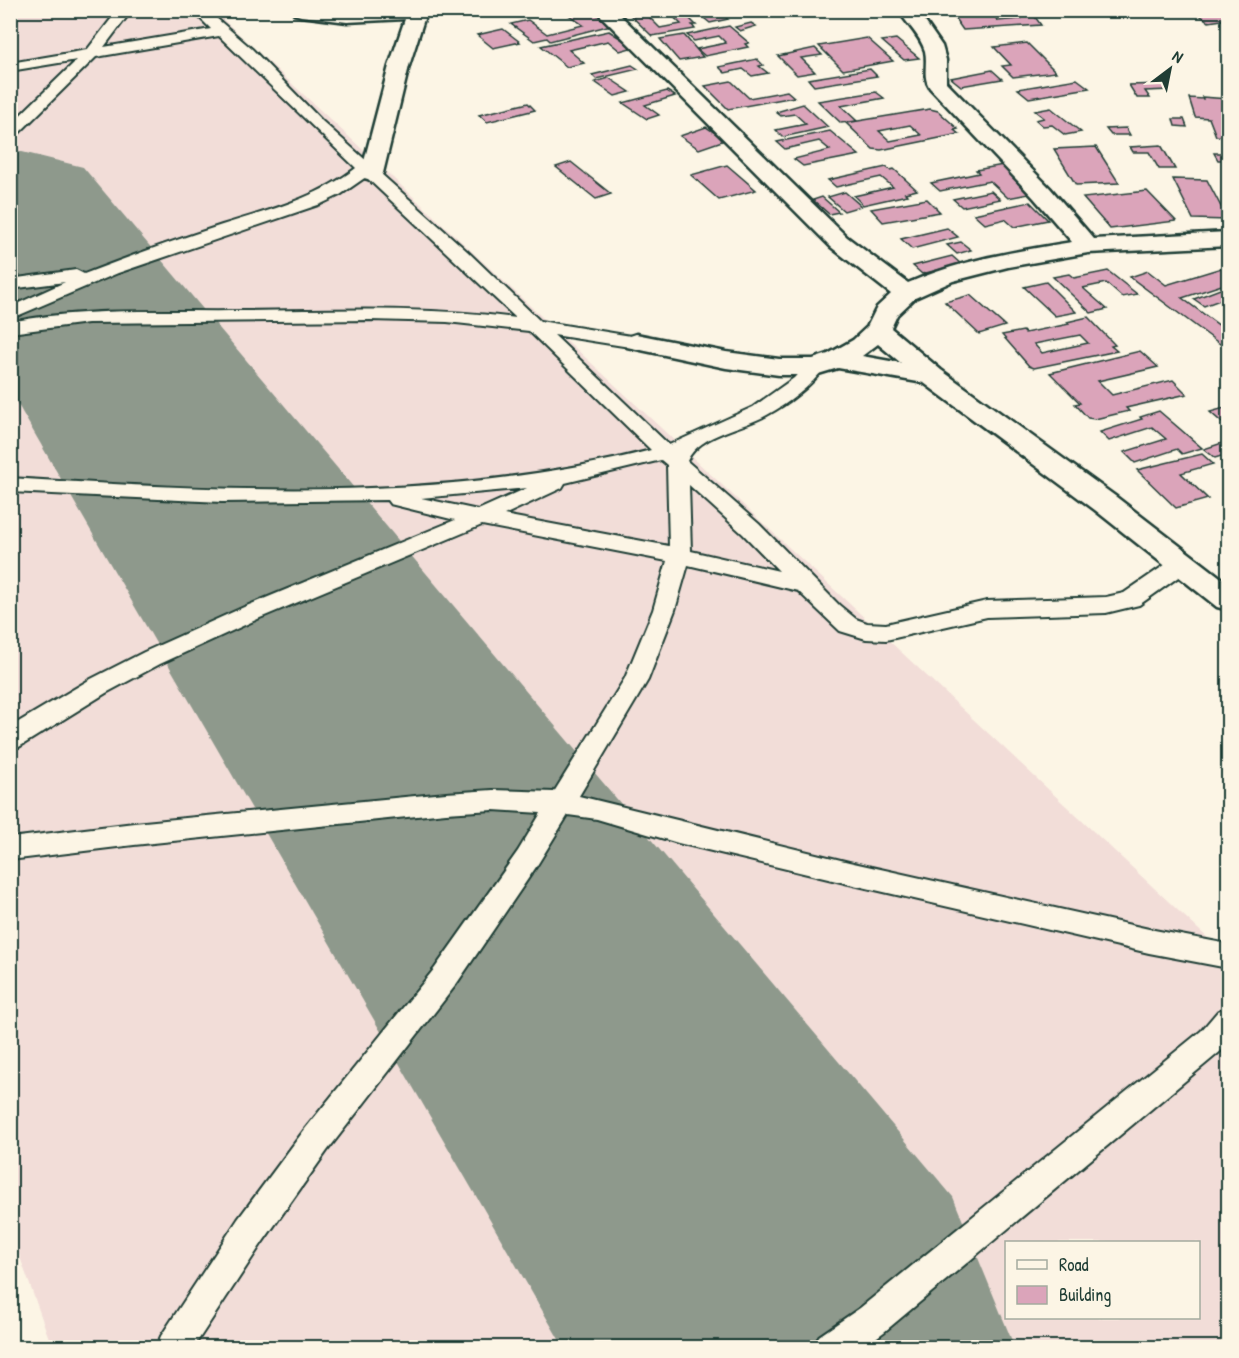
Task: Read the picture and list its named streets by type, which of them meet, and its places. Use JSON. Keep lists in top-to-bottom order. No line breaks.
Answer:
{"legend":["Road","Building"],"north":"top right"}
